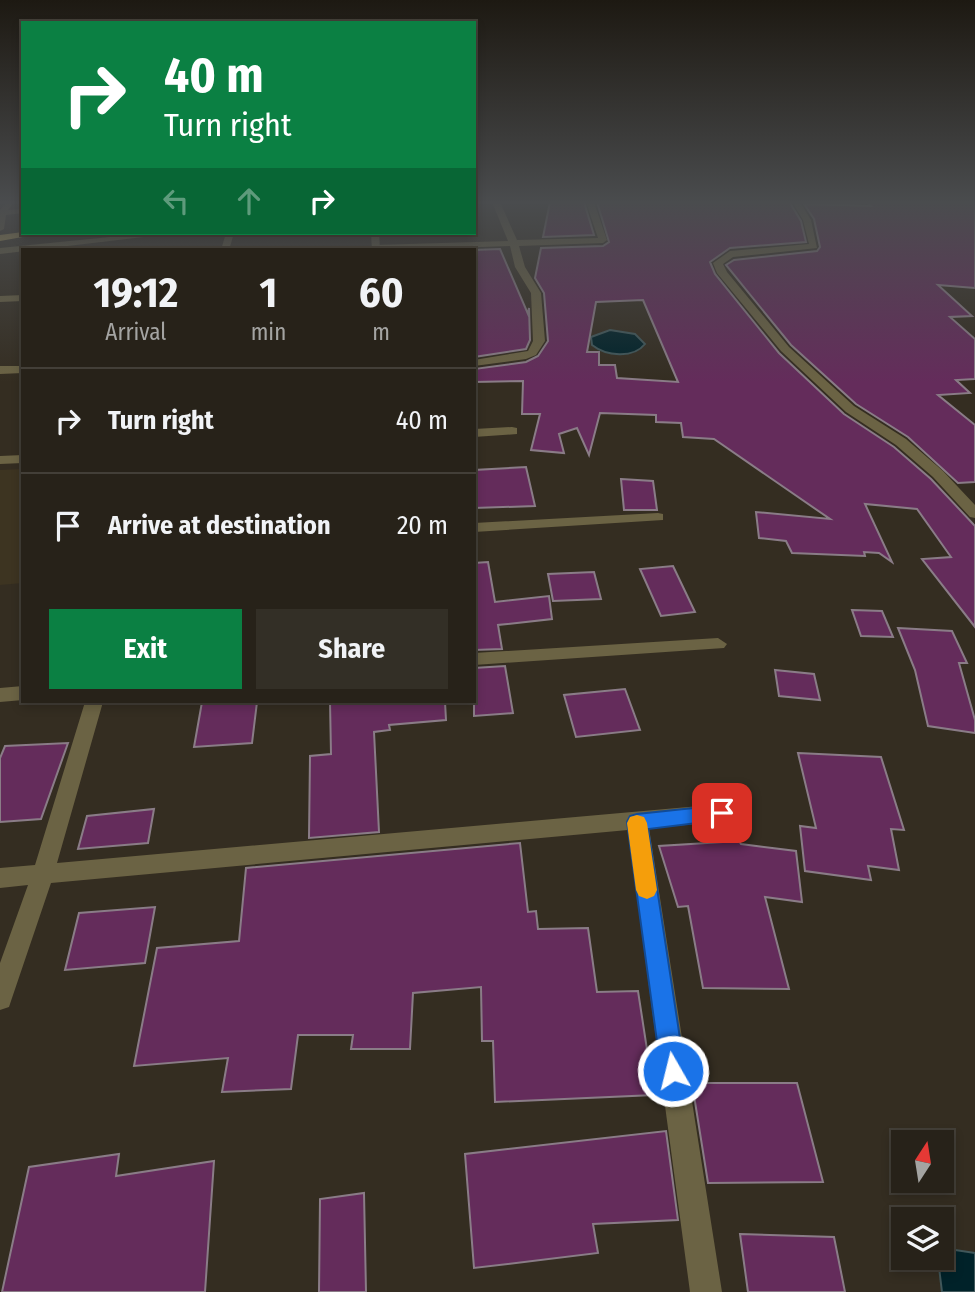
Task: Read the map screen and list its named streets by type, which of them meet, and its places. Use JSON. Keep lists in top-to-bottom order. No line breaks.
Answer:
{"north":"top","page":{"turn":["40 m","Turn right"],"eta":["19:12","Arrival","1","min","60","m"],"list":[{"name":"Turn right","value":"40 m"},{"name":"Arrive at destination","value":"20 m"}],"buttons":["Exit","Share"]}}
